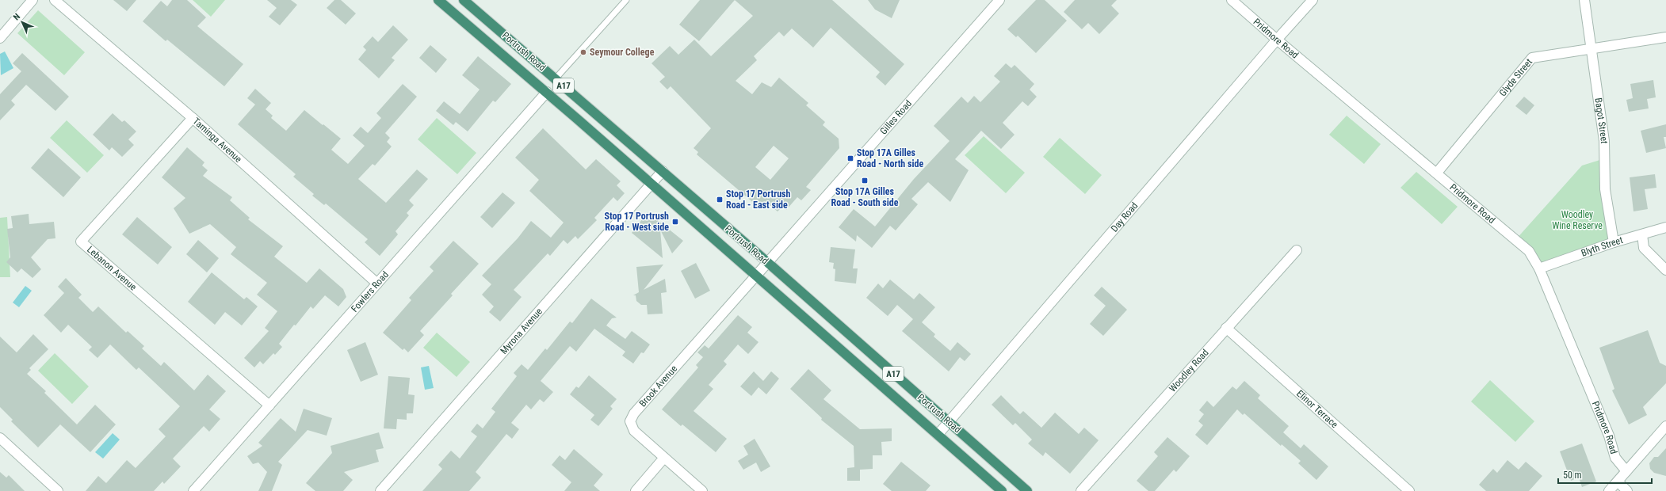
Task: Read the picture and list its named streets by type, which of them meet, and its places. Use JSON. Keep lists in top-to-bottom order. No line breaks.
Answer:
{"streets":{"highway":["Portrush Road","A17"],"street":["Pridmore Road","Glyde Street","Gilles Road","Bagot Street","Taminga Avenue","Day Road","Blyth Street","Lebanon Avenue","Fowlers Road","Myrona Avenue","Woodley Road","Brook Avenue","Elinor Terrace"]},"crossings":[["Pridmore Road","Glyde Street"],["Pridmore Road","Day Road"],["Pridmore Road","Blyth Street"],["Portrush Road","Gilles Road"],["Portrush Road","Day Road"],["Portrush Road","Fowlers Road"],["Portrush Road","Myrona Avenue"],["Portrush Road","Brook Avenue"],["Glyde Street","Bagot Street"],["Gilles Road","Brook Avenue"],["Bagot Street","Blyth Street"],["Taminga Avenue","Lebanon Avenue"],["Taminga Avenue","Fowlers Road"],["Lebanon Avenue","Fowlers Road"],["Woodley Road","Elinor Terrace"]],"parks":["Woodley Wine Reserve"],"places":{"other":["Seymour College"],"transit":["Stop 17A Gilles Road - North side","Stop 17A Gilles Road - South side","Stop 17 Portrush Road - East side","Stop 17 Portrush Road - West side"]},"scale_bar":"50 m","north":"top left"}
